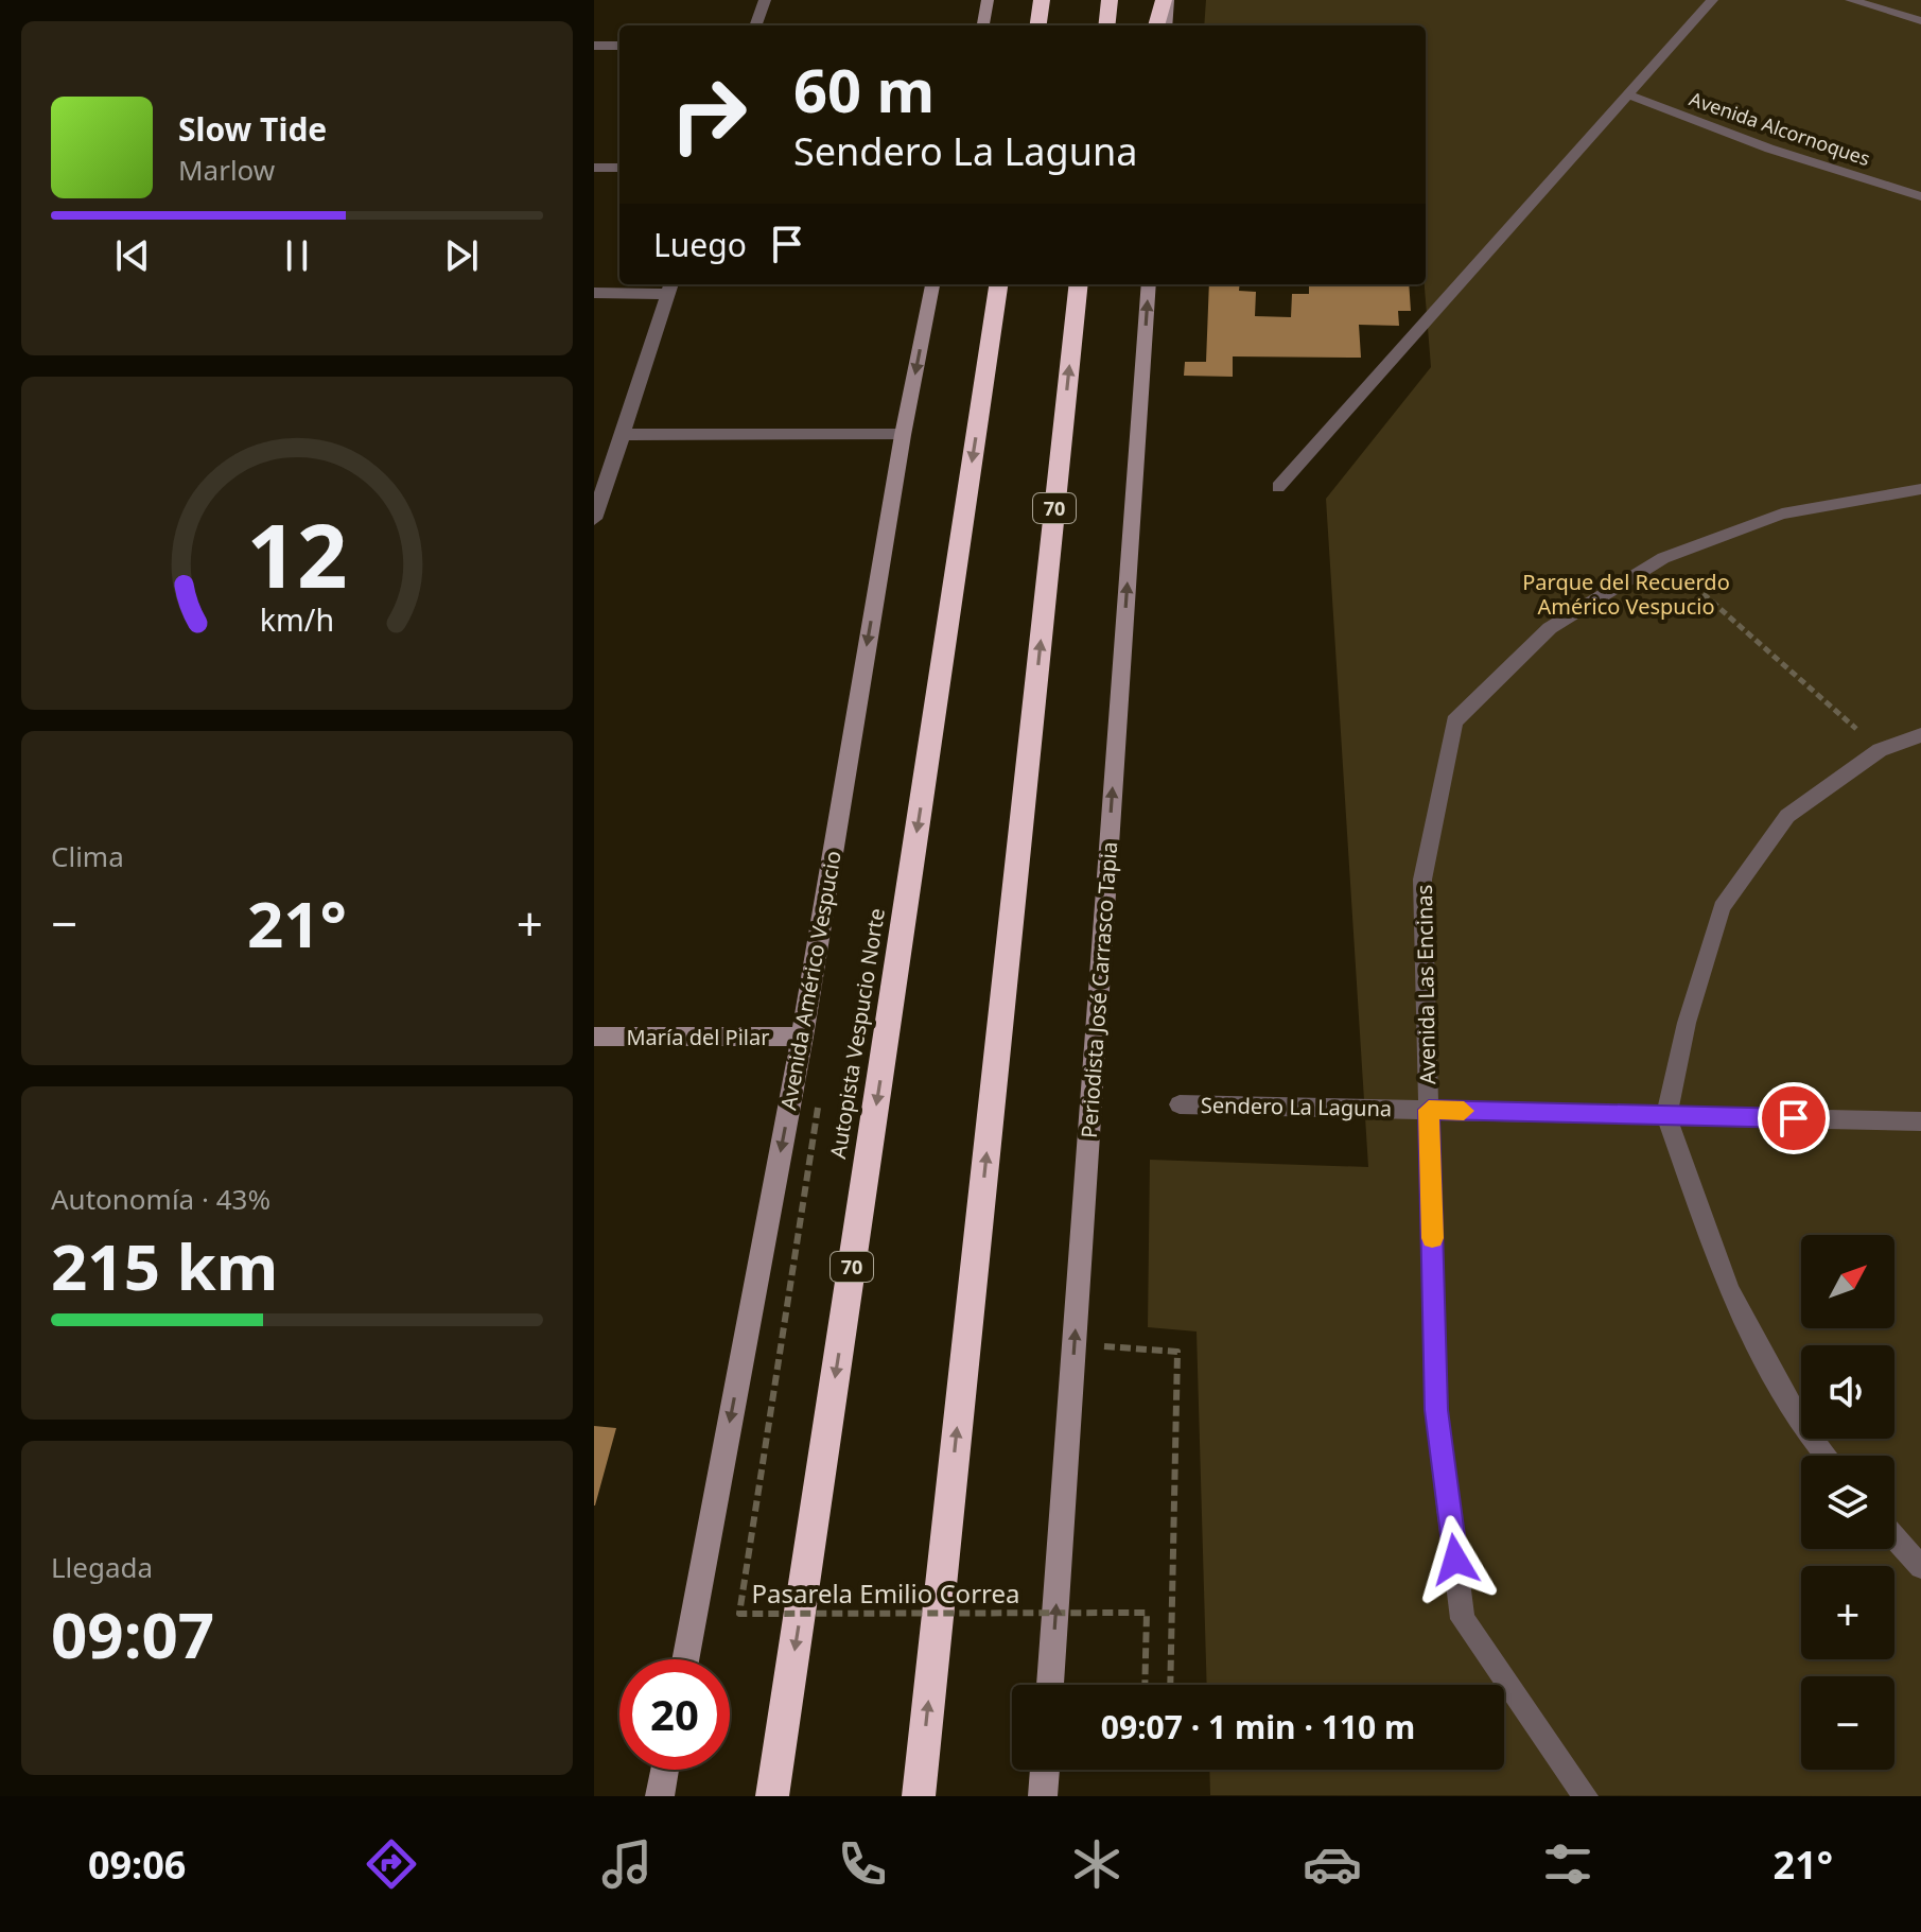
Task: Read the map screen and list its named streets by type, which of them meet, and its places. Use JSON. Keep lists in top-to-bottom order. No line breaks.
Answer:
{"streets":{"highway":["70","Autopista Vespucio Norte"],"main road":["Avenida Américo Vespucio","Periodista José Carrasco Tapia","María del Pilar"],"lane":["Avenida Alcornoques","Avenida Las Encinas","Sendero La Laguna"],"path":["Pasarela Emilio Correa"]},"crossings":[["Avenida Américo Vespucio","María del Pilar"],["Avenida Las Encinas","Sendero La Laguna"]],"one_way":["Avenida Américo Vespucio","Periodista José Carrasco Tapia"],"parks":["Parque del Recuerdo Américo Vespucio"],"north":"top right","page":{"turn":["60 m","Sendero La Laguna"],"song":["Slow Tide","Marlow"],"then":"Luego","tile":["Clima",["Autonomía · 43%","215 km"],["Llegada","09:07"]],"heat":["−","21°","+"],"map_buttons":["+","−"],"limit":"20","trip":"09:07 · 1 min · 110 m","tabs":["09:06","21°"],"gauge":["12","km/h"]}}
